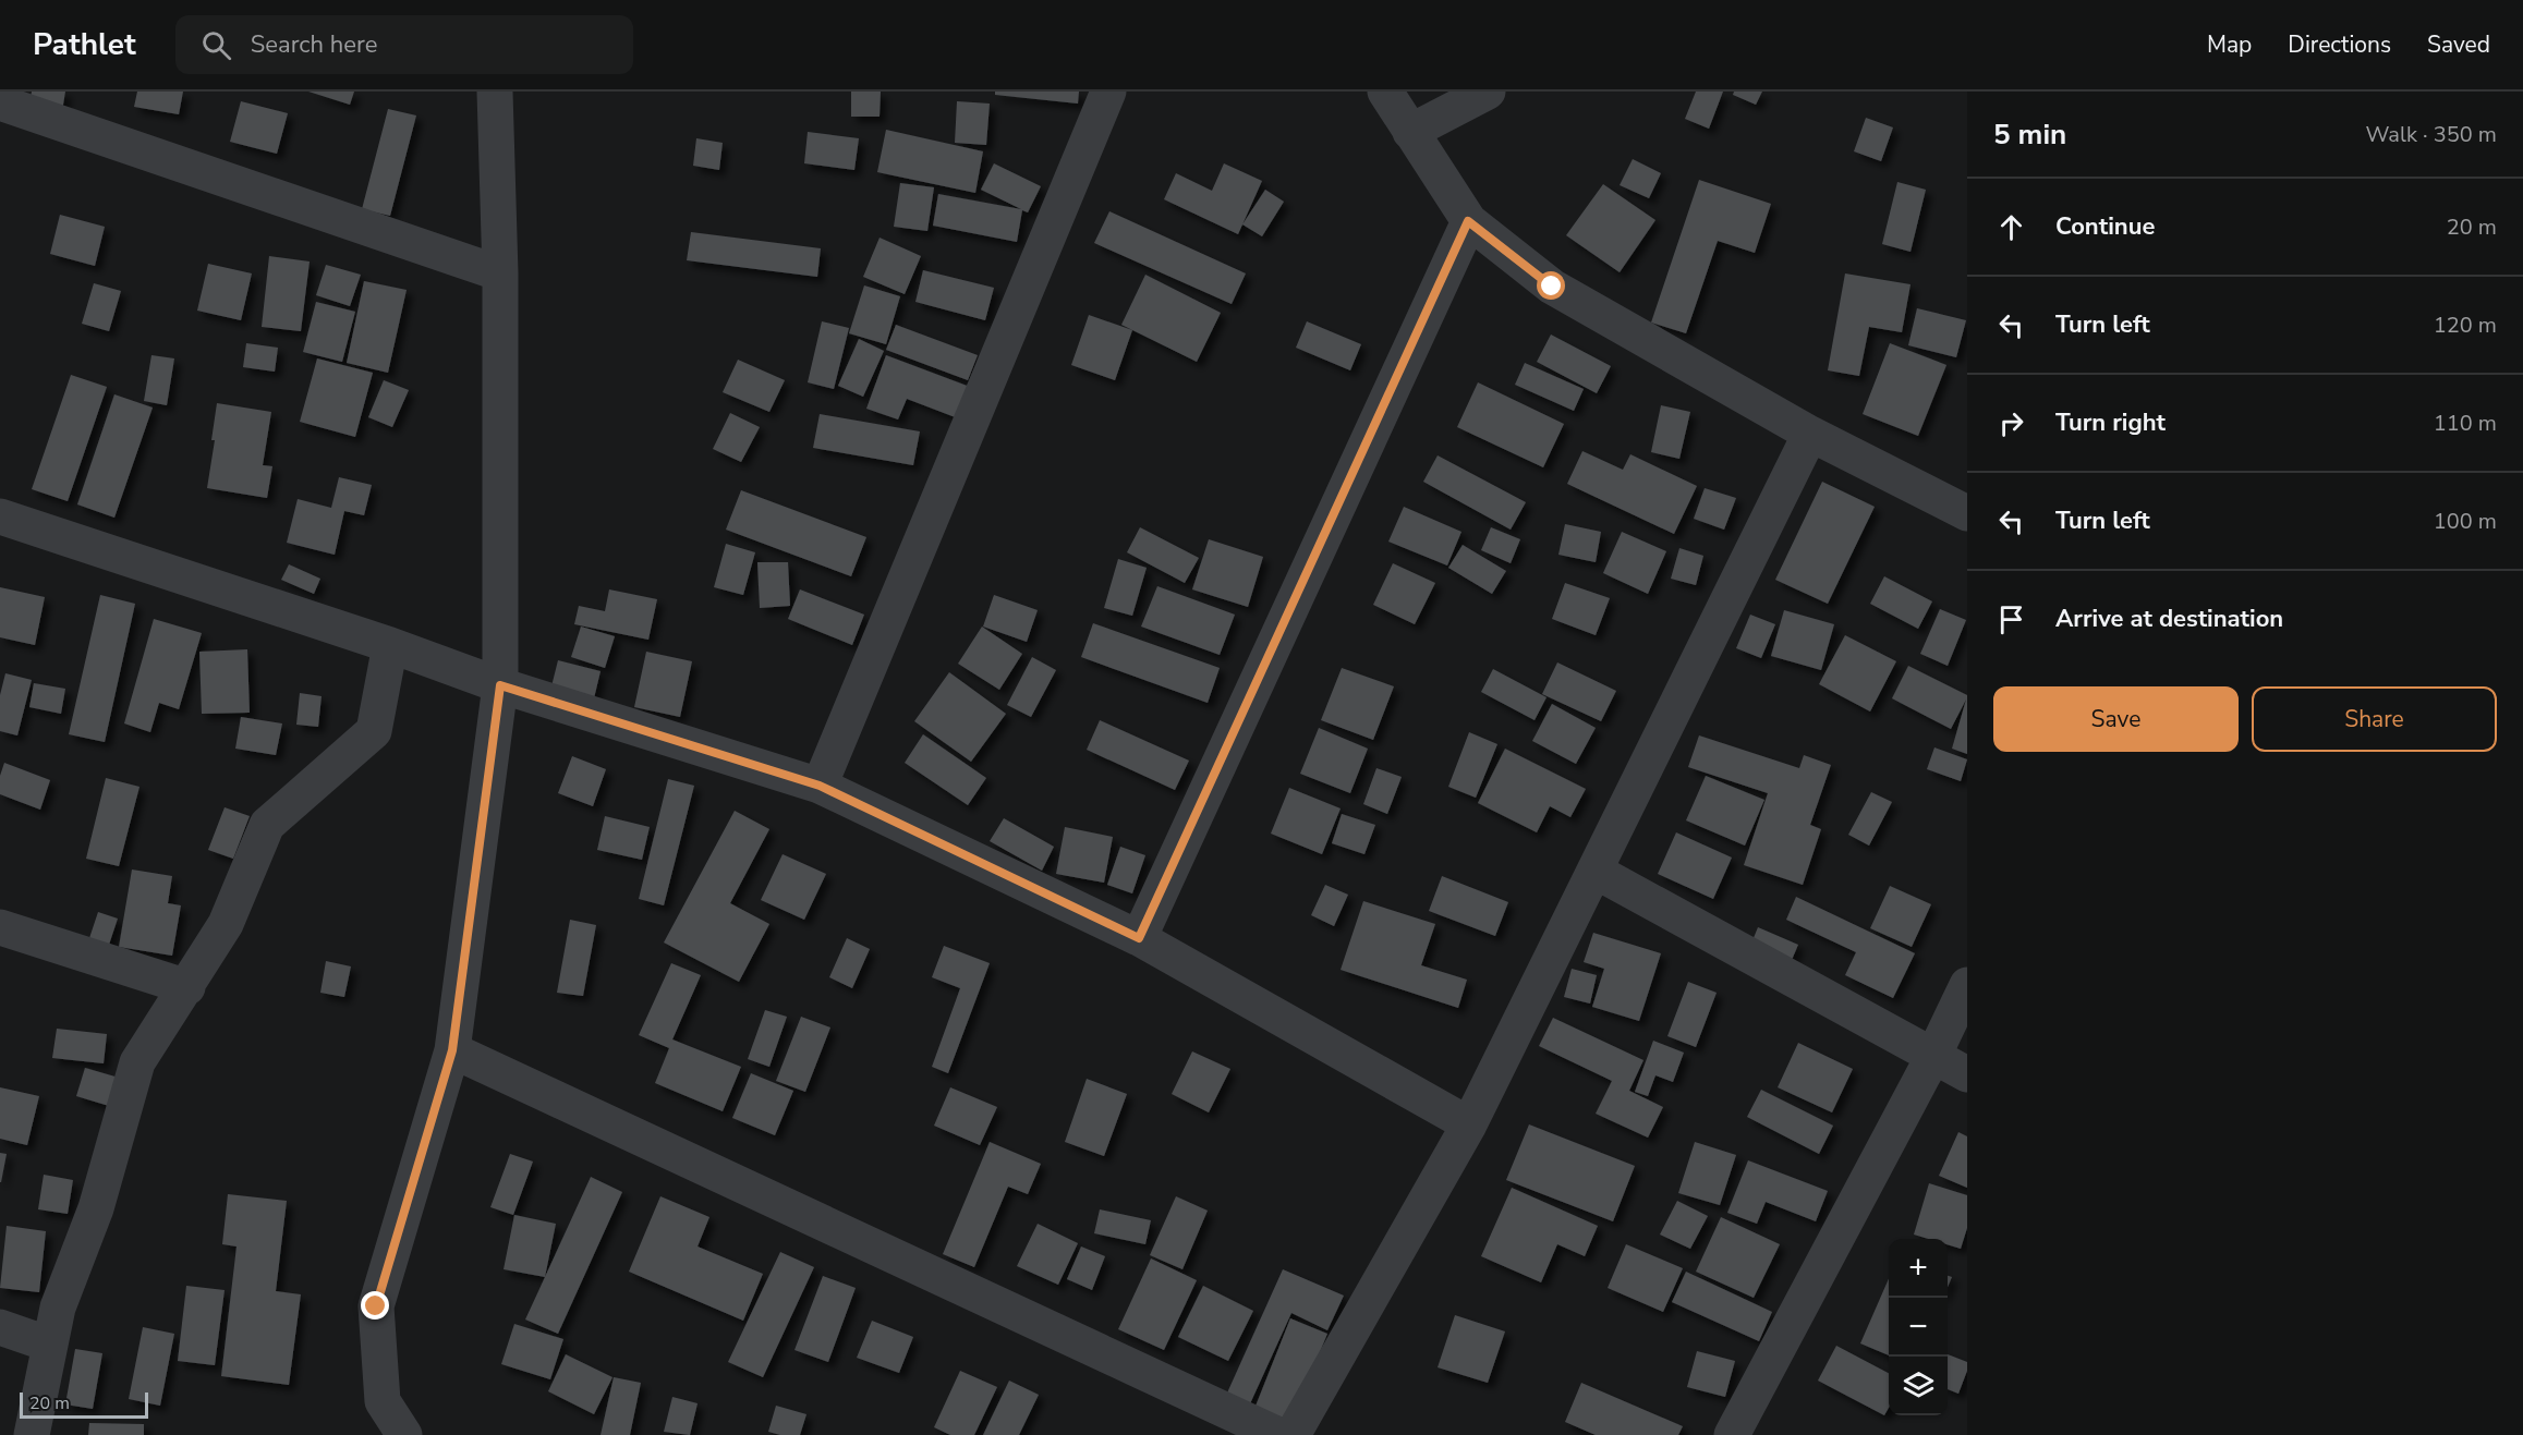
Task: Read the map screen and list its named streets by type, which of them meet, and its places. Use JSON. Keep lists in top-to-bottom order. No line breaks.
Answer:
{"scale_bar":"20 m","page":{"header":"Pathlet","search":"Search here","nav":["Map","Directions","Saved"],"heading":["5 min","Walk · 350 m"],"list":[["Continue","20 m"],["Turn left","120 m"],["Turn right","110 m"],["Turn left","100 m"],"Arrive at destination"],"buttons":["Save","Share"],"map_buttons":["+","−"],"scale":"20 m"}}
